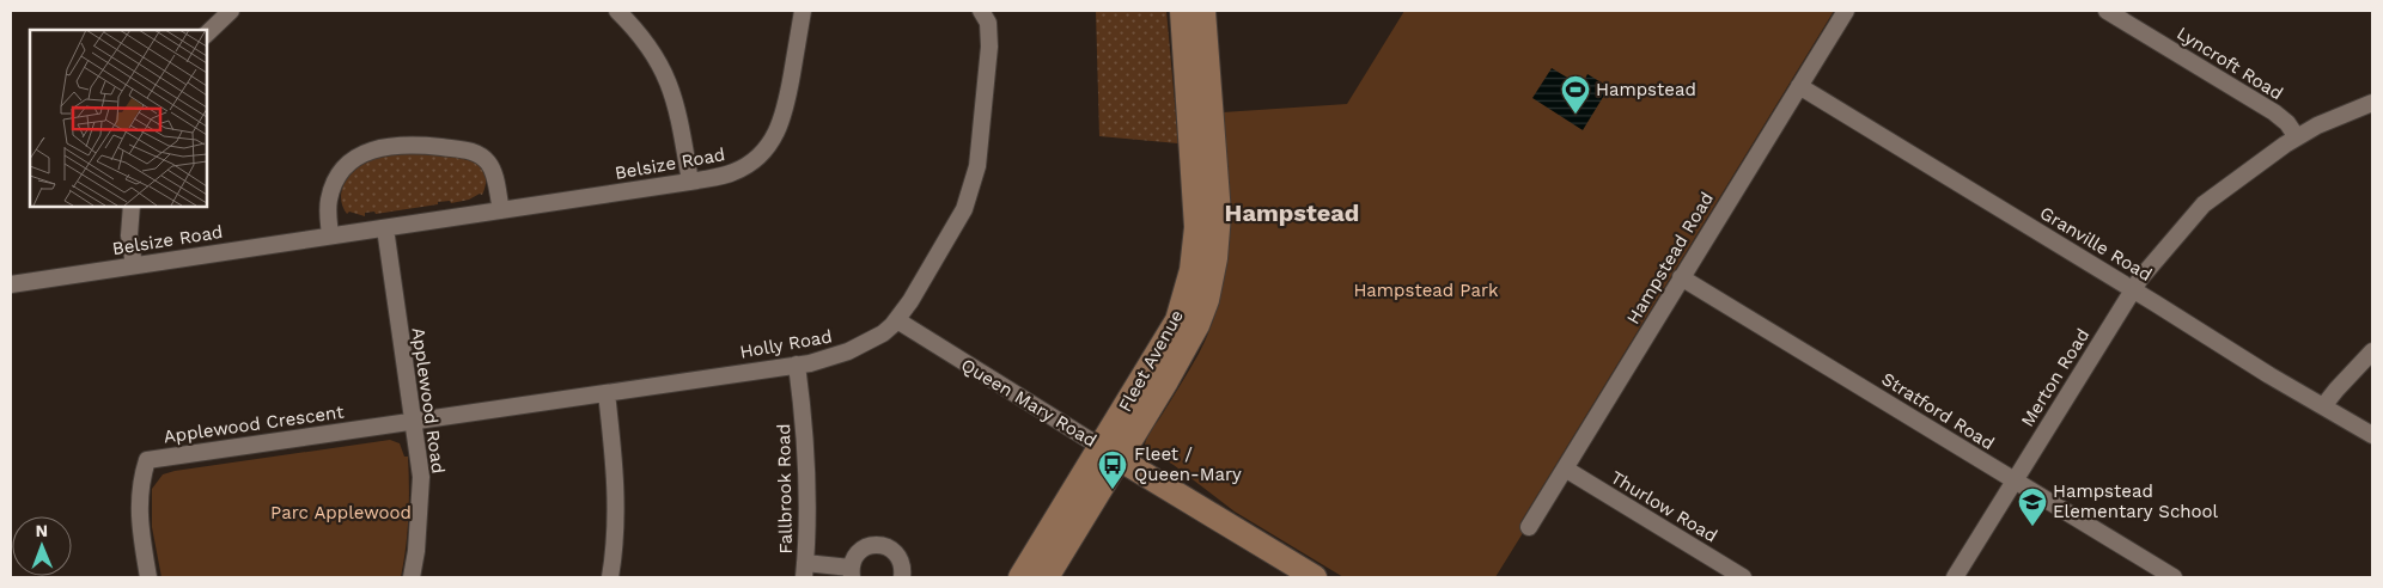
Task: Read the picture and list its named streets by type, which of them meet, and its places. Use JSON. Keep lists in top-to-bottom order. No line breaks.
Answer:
{"streets":{"main road":["Fleet Avenue","Queen Mary Road"],"street":["Lyncroft Road","Belsize Road","Granville Road","Hampstead Road","Holly Road","Merton Road","Applewood Road","Stratford Road","Applewood Crescent","Fallbrook Road","Thurlow Road"]},"crossings":[["Lyncroft Road","Merton Road"],["Belsize Road","Applewood Road"],["Granville Road","Hampstead Road"],["Granville Road","Merton Road"],["Hampstead Road","Stratford Road"],["Hampstead Road","Thurlow Road"],["Holly Road","Applewood Road"],["Holly Road","Queen Mary Road"],["Holly Road","Applewood Crescent"],["Holly Road","Fallbrook Road"],["Fleet Avenue","Queen Mary Road"],["Merton Road","Stratford Road"],["Applewood Road","Applewood Crescent"]],"districts":["Hampstead"],"parks":["Hampstead Park","Parc Applewood"],"places":{"sports":["Hampstead"],"bus stop":["Fleet / Queen-Mary"],"school or university":["Hampstead Elementary School"]},"north":"top"}
